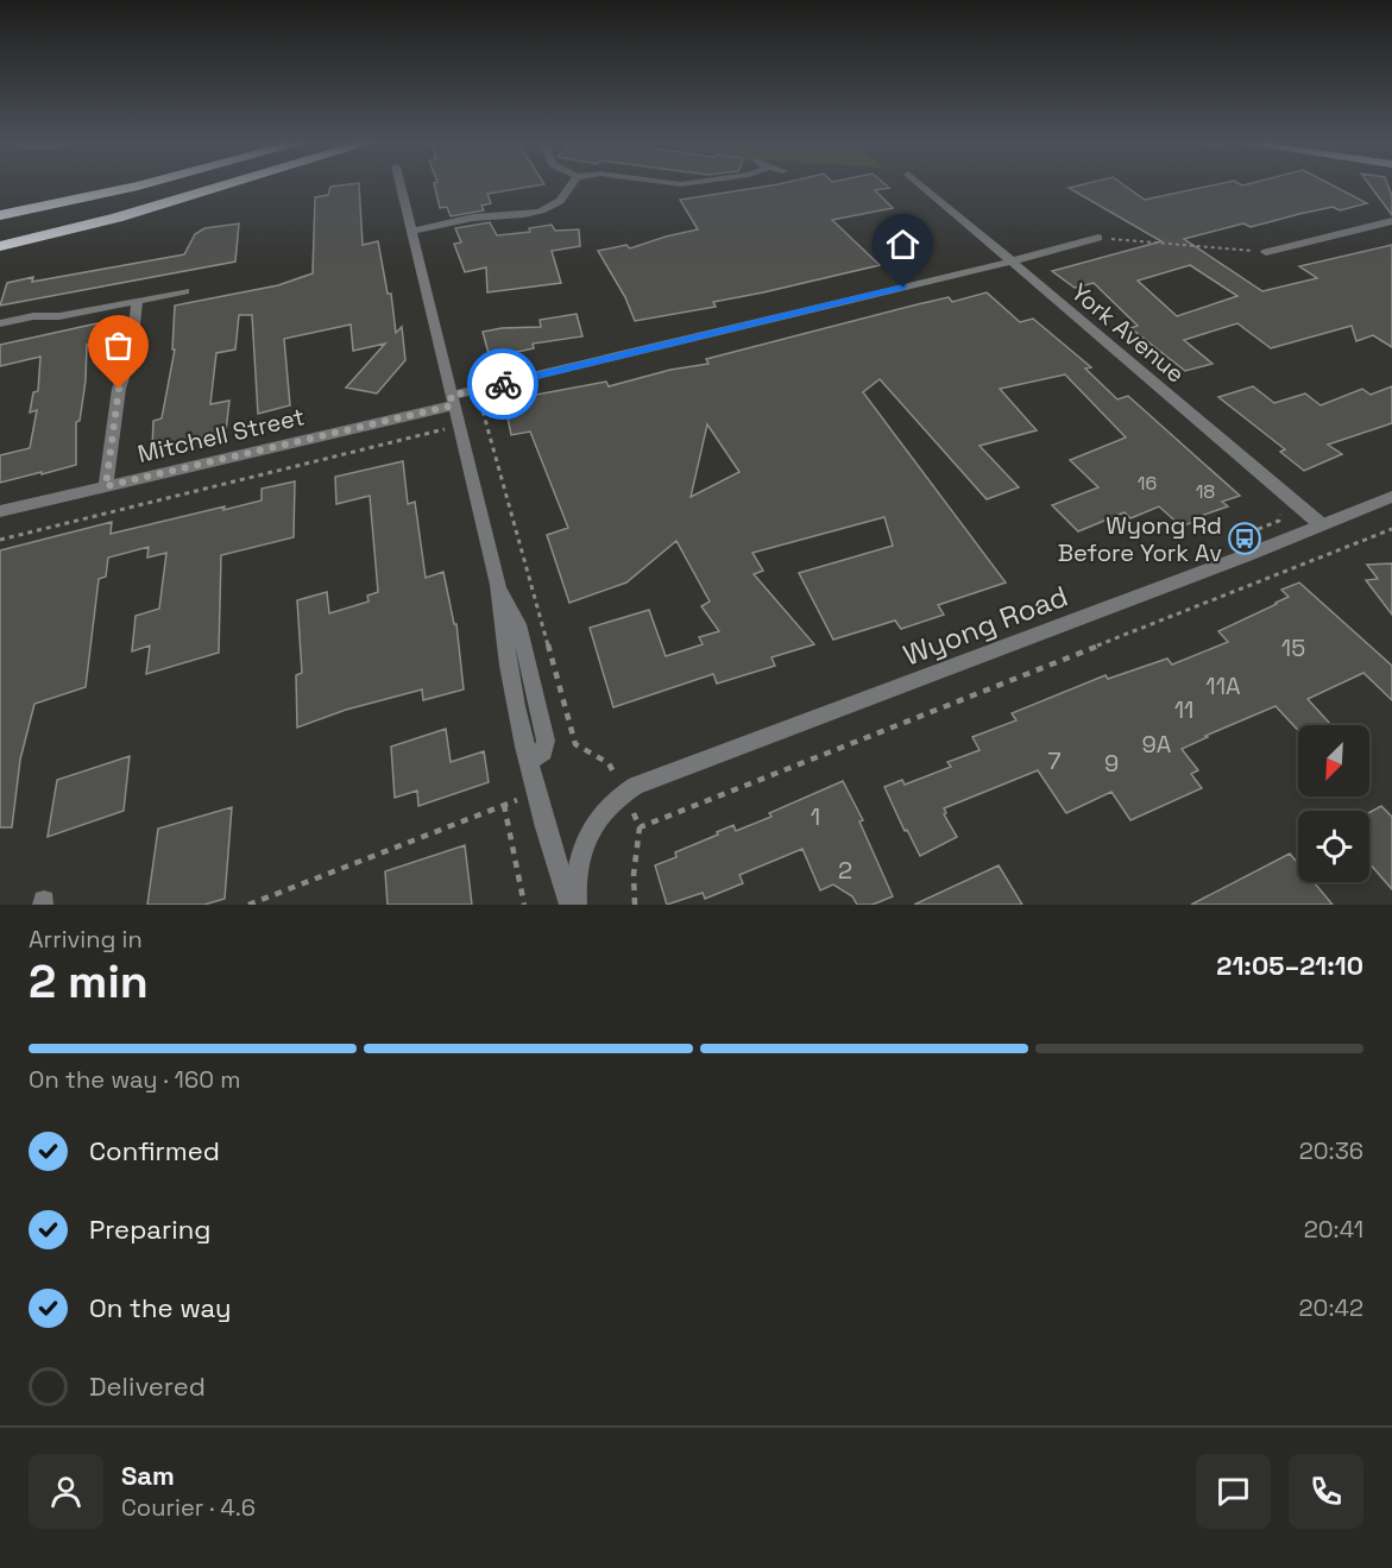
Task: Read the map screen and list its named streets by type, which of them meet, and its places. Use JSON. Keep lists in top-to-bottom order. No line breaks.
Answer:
{"streets":{"street":["York Avenue","Mitchell Street","Wyong Road"]},"crossings":[["York Avenue","Mitchell Street"],["York Avenue","Wyong Road"]],"places":{"bus stop":["Wyong Rd Before York Av"]},"house_numbers":["16","18","15","11A","11","9A","7","9","1","2"],"north":"bottom left","page":{"heading":["2 min","Arriving in","21:05–21:10"],"panel":["Sam","Courier · 4.6"],"bar":"On the way · 160 m","list":[["Confirmed","20:36"],["Preparing","20:41"],["On the way","20:42"],"Delivered"]}}
